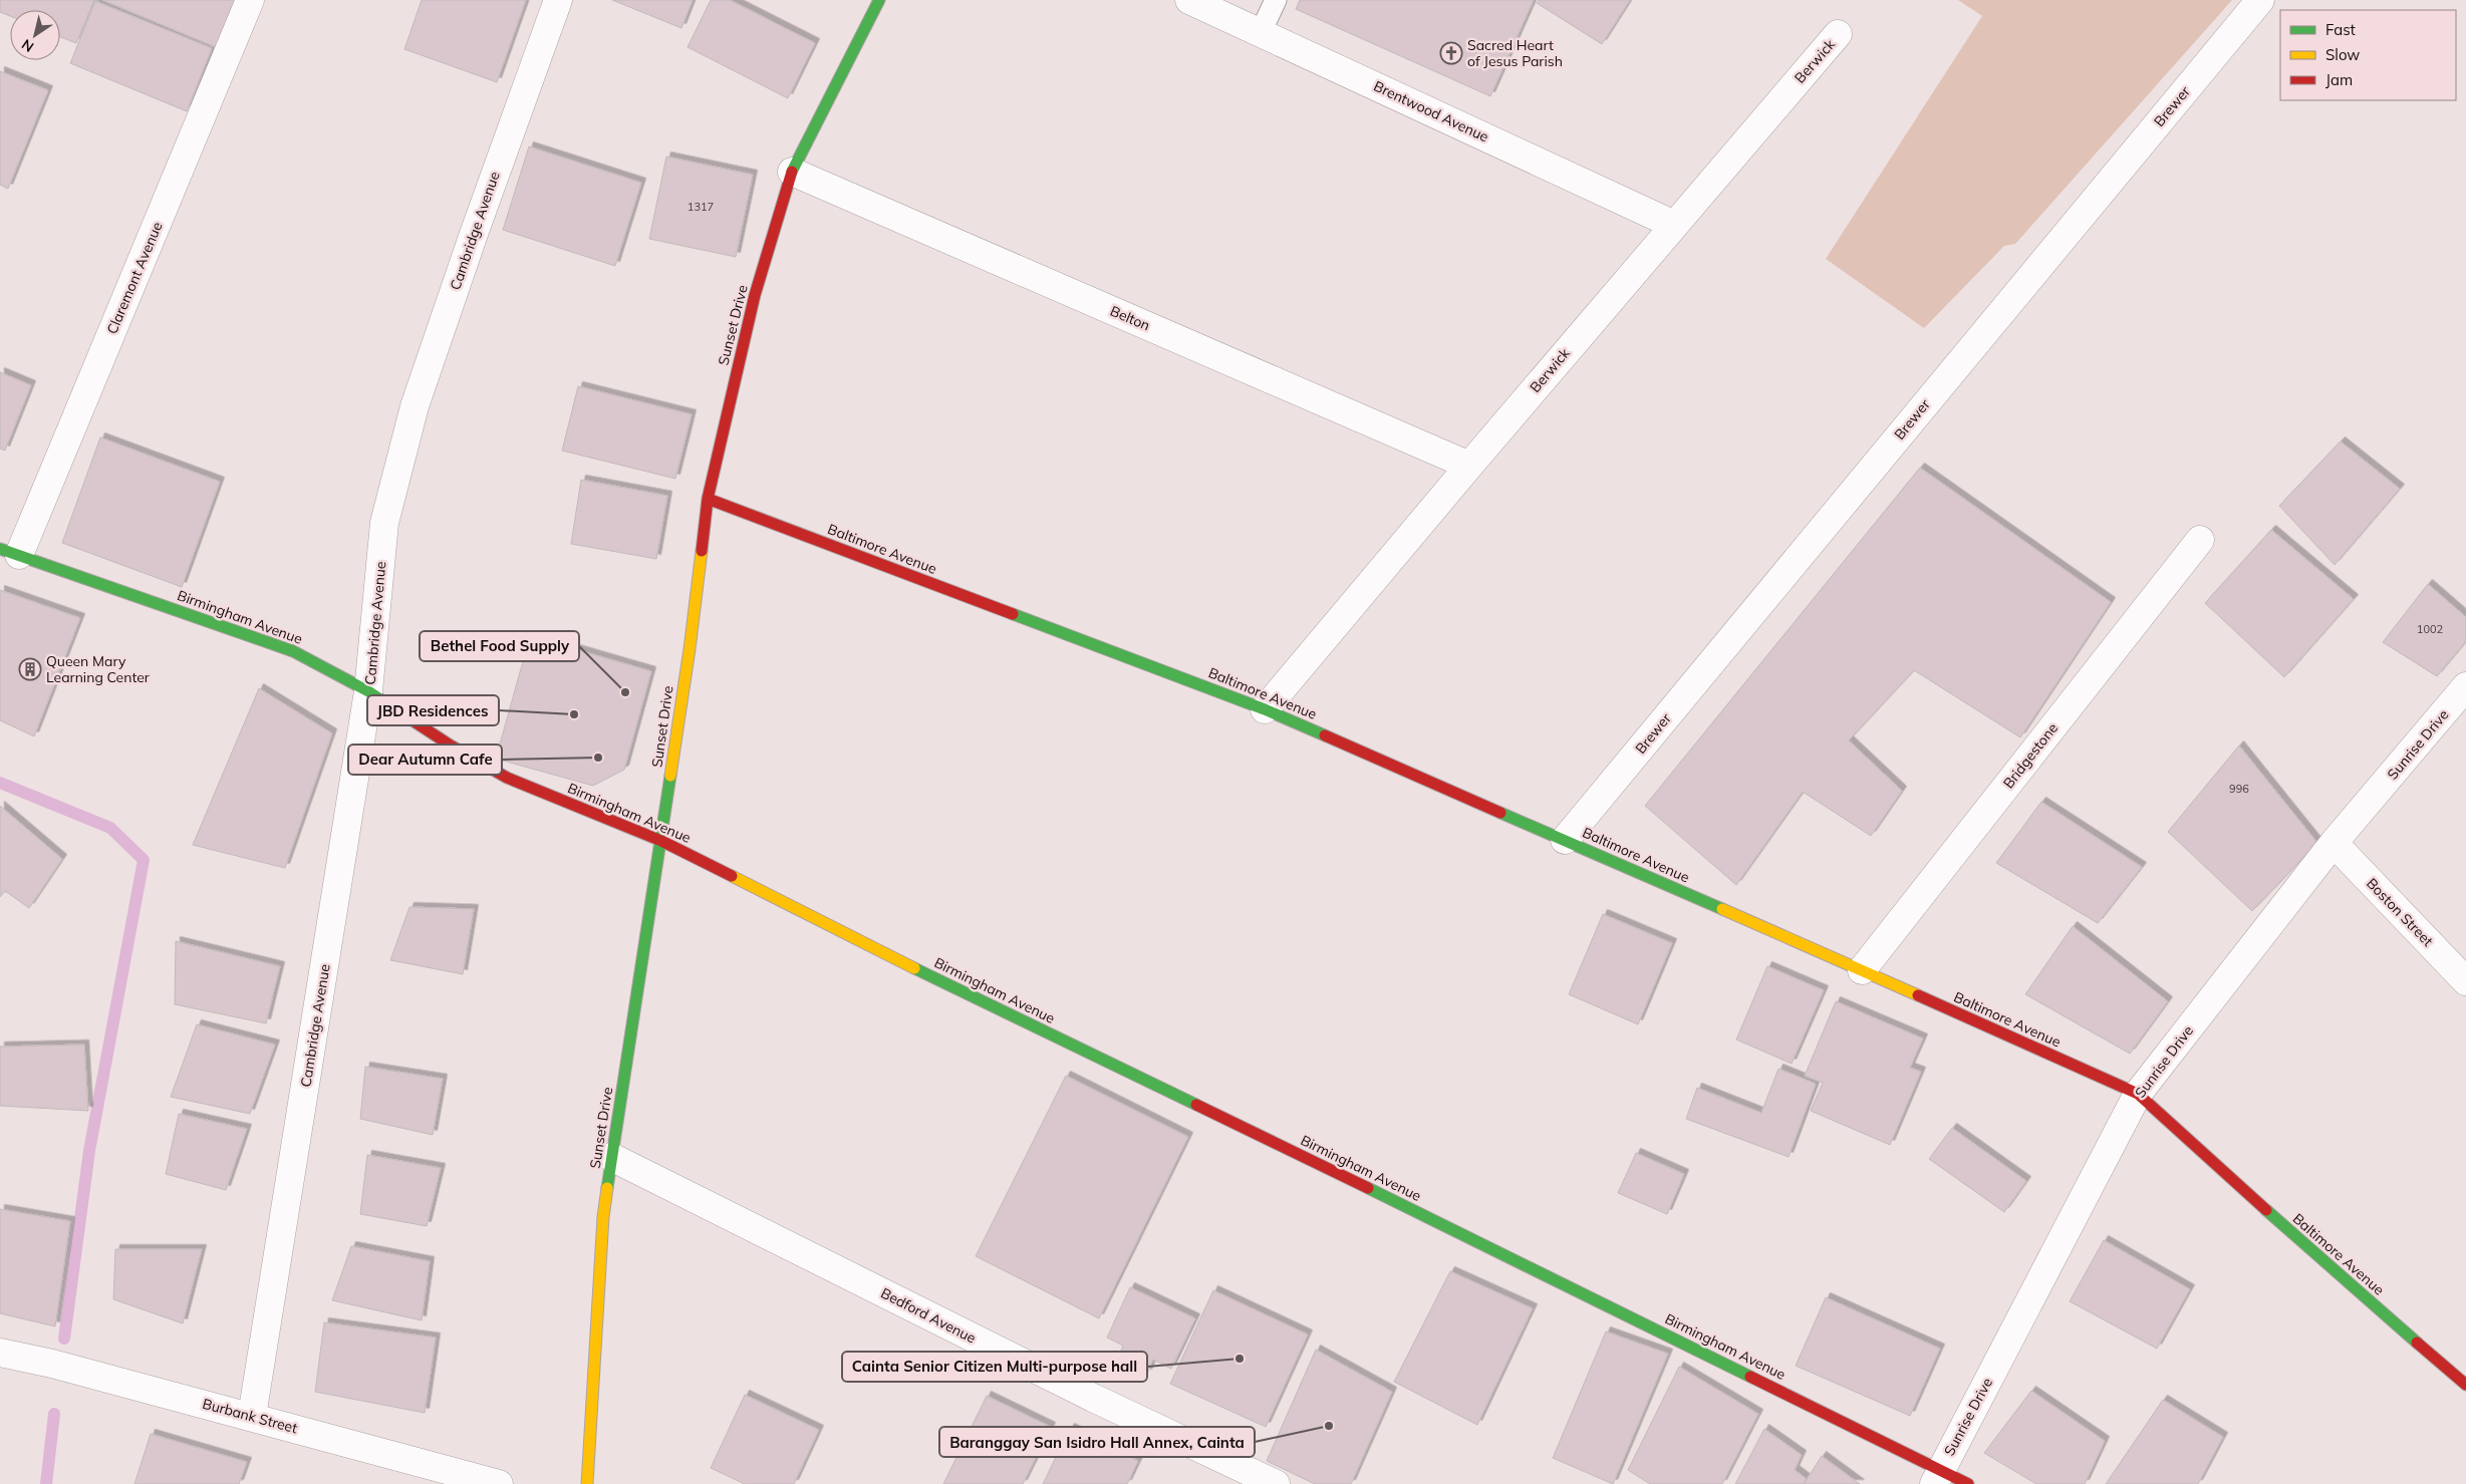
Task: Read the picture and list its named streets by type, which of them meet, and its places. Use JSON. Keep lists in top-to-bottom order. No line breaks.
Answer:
{"streets":{"street":["Berwick","Brewer","Brentwood Avenue","Cambridge Avenue","Claremont Avenue","Belton","Sunset Drive","Baltimore Avenue","Birmingham Avenue","Sunrise Drive","Bridgestone","Boston Street","Bedford Avenue","Burbank Street"]},"crossings":[["Berwick","Brentwood Avenue"],["Berwick","Belton"],["Berwick","Baltimore Avenue"],["Brewer","Baltimore Avenue"],["Cambridge Avenue","Birmingham Avenue"],["Cambridge Avenue","Burbank Street"],["Claremont Avenue","Birmingham Avenue"],["Belton","Sunset Drive"],["Sunset Drive","Baltimore Avenue"],["Sunset Drive","Birmingham Avenue"],["Sunset Drive","Bedford Avenue"],["Baltimore Avenue","Sunrise Drive"],["Baltimore Avenue","Bridgestone"],["Birmingham Avenue","Sunrise Drive"],["Sunrise Drive","Boston Street"]],"places":{"church":["Sacred Heart of Jesus Parish"],"building":["Queen Mary Learning Center"],"other":["Bethel Food Supply","JBD Residences","Dear Autumn Cafe","Cainta Senior Citizen Multi-purpose hall","Baranggay San Isidro Hall Annex, Cainta"]},"house_numbers":["1317","1002","996"],"legend":["Fast","Slow","Jam"],"north":"bottom left"}
